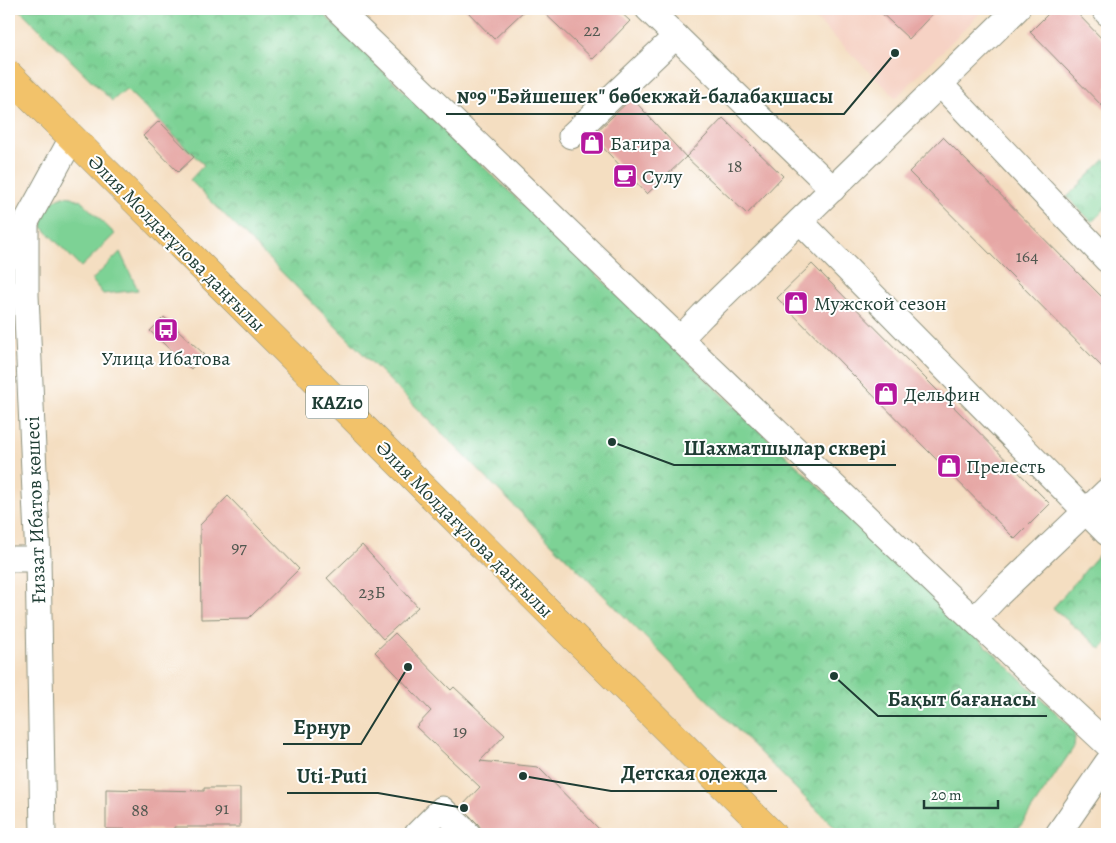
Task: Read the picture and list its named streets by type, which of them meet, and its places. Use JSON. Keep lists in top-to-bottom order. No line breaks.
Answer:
{"streets":{"main road":["Әлия Молдағұлова даңғылы","KAZ10"],"street":["Ғиззат Ибатов көшесі"]},"crossings":[["Әлия Молдағұлова даңғылы","Ғиззат Ибатов көшесі"]],"places":{"other":["№9 \"Бәйшешек\" бөбекжай-балабақшасы","Шахматшылар сквері","Ернур","Бақыт бағанасы","Детская одежда","Uti-Puti"],"shop":["Багира","Мужской cезон","Дельфин","Прелесть"],"cafe":["Сулу"],"bus stop":["Улица Ибатова"]},"house_numbers":["22","18","164","97","23Б","19","91","88"],"scale_bar":"20 m"}
